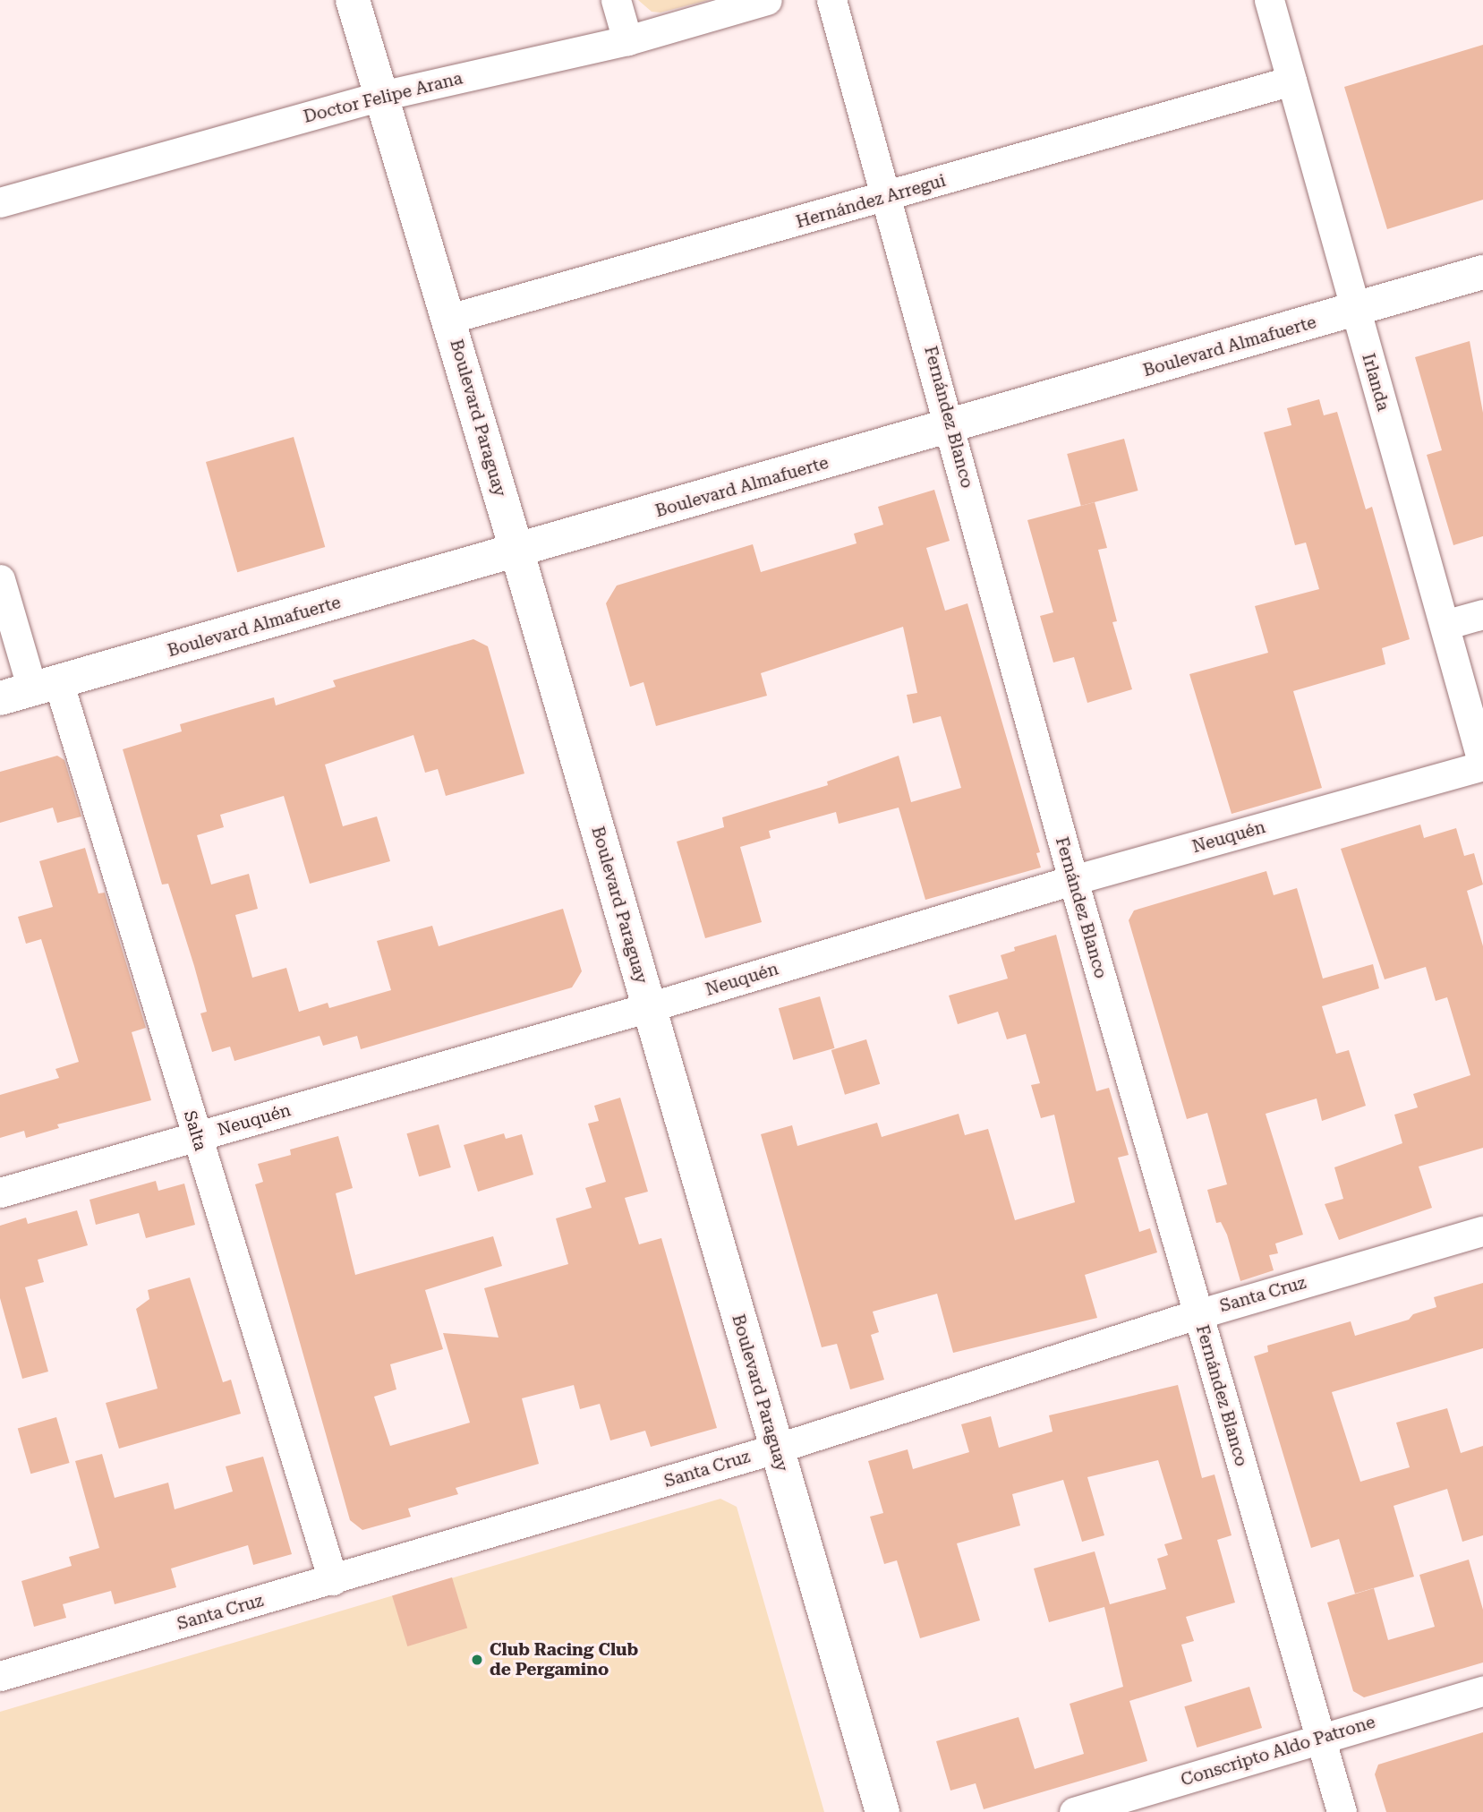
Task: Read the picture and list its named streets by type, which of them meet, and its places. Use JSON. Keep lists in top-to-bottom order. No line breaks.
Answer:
{"streets":{"main road":["Boulevard Almafuerte","Boulevard Paraguay"],"street":["Doctor Felipe Arana","Hernández Arregui","Irlanda","Fernández Blanco","Neuquén","Salta","Santa Cruz","Conscripto Aldo Patrone"]},"crossings":[["Doctor Felipe Arana","Boulevard Paraguay"],["Hernández Arregui","Irlanda"],["Hernández Arregui","Fernández Blanco"],["Hernández Arregui","Boulevard Paraguay"],["Boulevard Almafuerte","Irlanda"],["Boulevard Almafuerte","Fernández Blanco"],["Boulevard Almafuerte","Boulevard Paraguay"],["Boulevard Almafuerte","Salta"],["Irlanda","Neuquén"],["Fernández Blanco","Neuquén"],["Fernández Blanco","Santa Cruz"],["Fernández Blanco","Conscripto Aldo Patrone"],["Boulevard Paraguay","Neuquén"],["Boulevard Paraguay","Santa Cruz"],["Neuquén","Salta"],["Salta","Santa Cruz"]],"places":["Club Racing Club de Pergamino"]}
